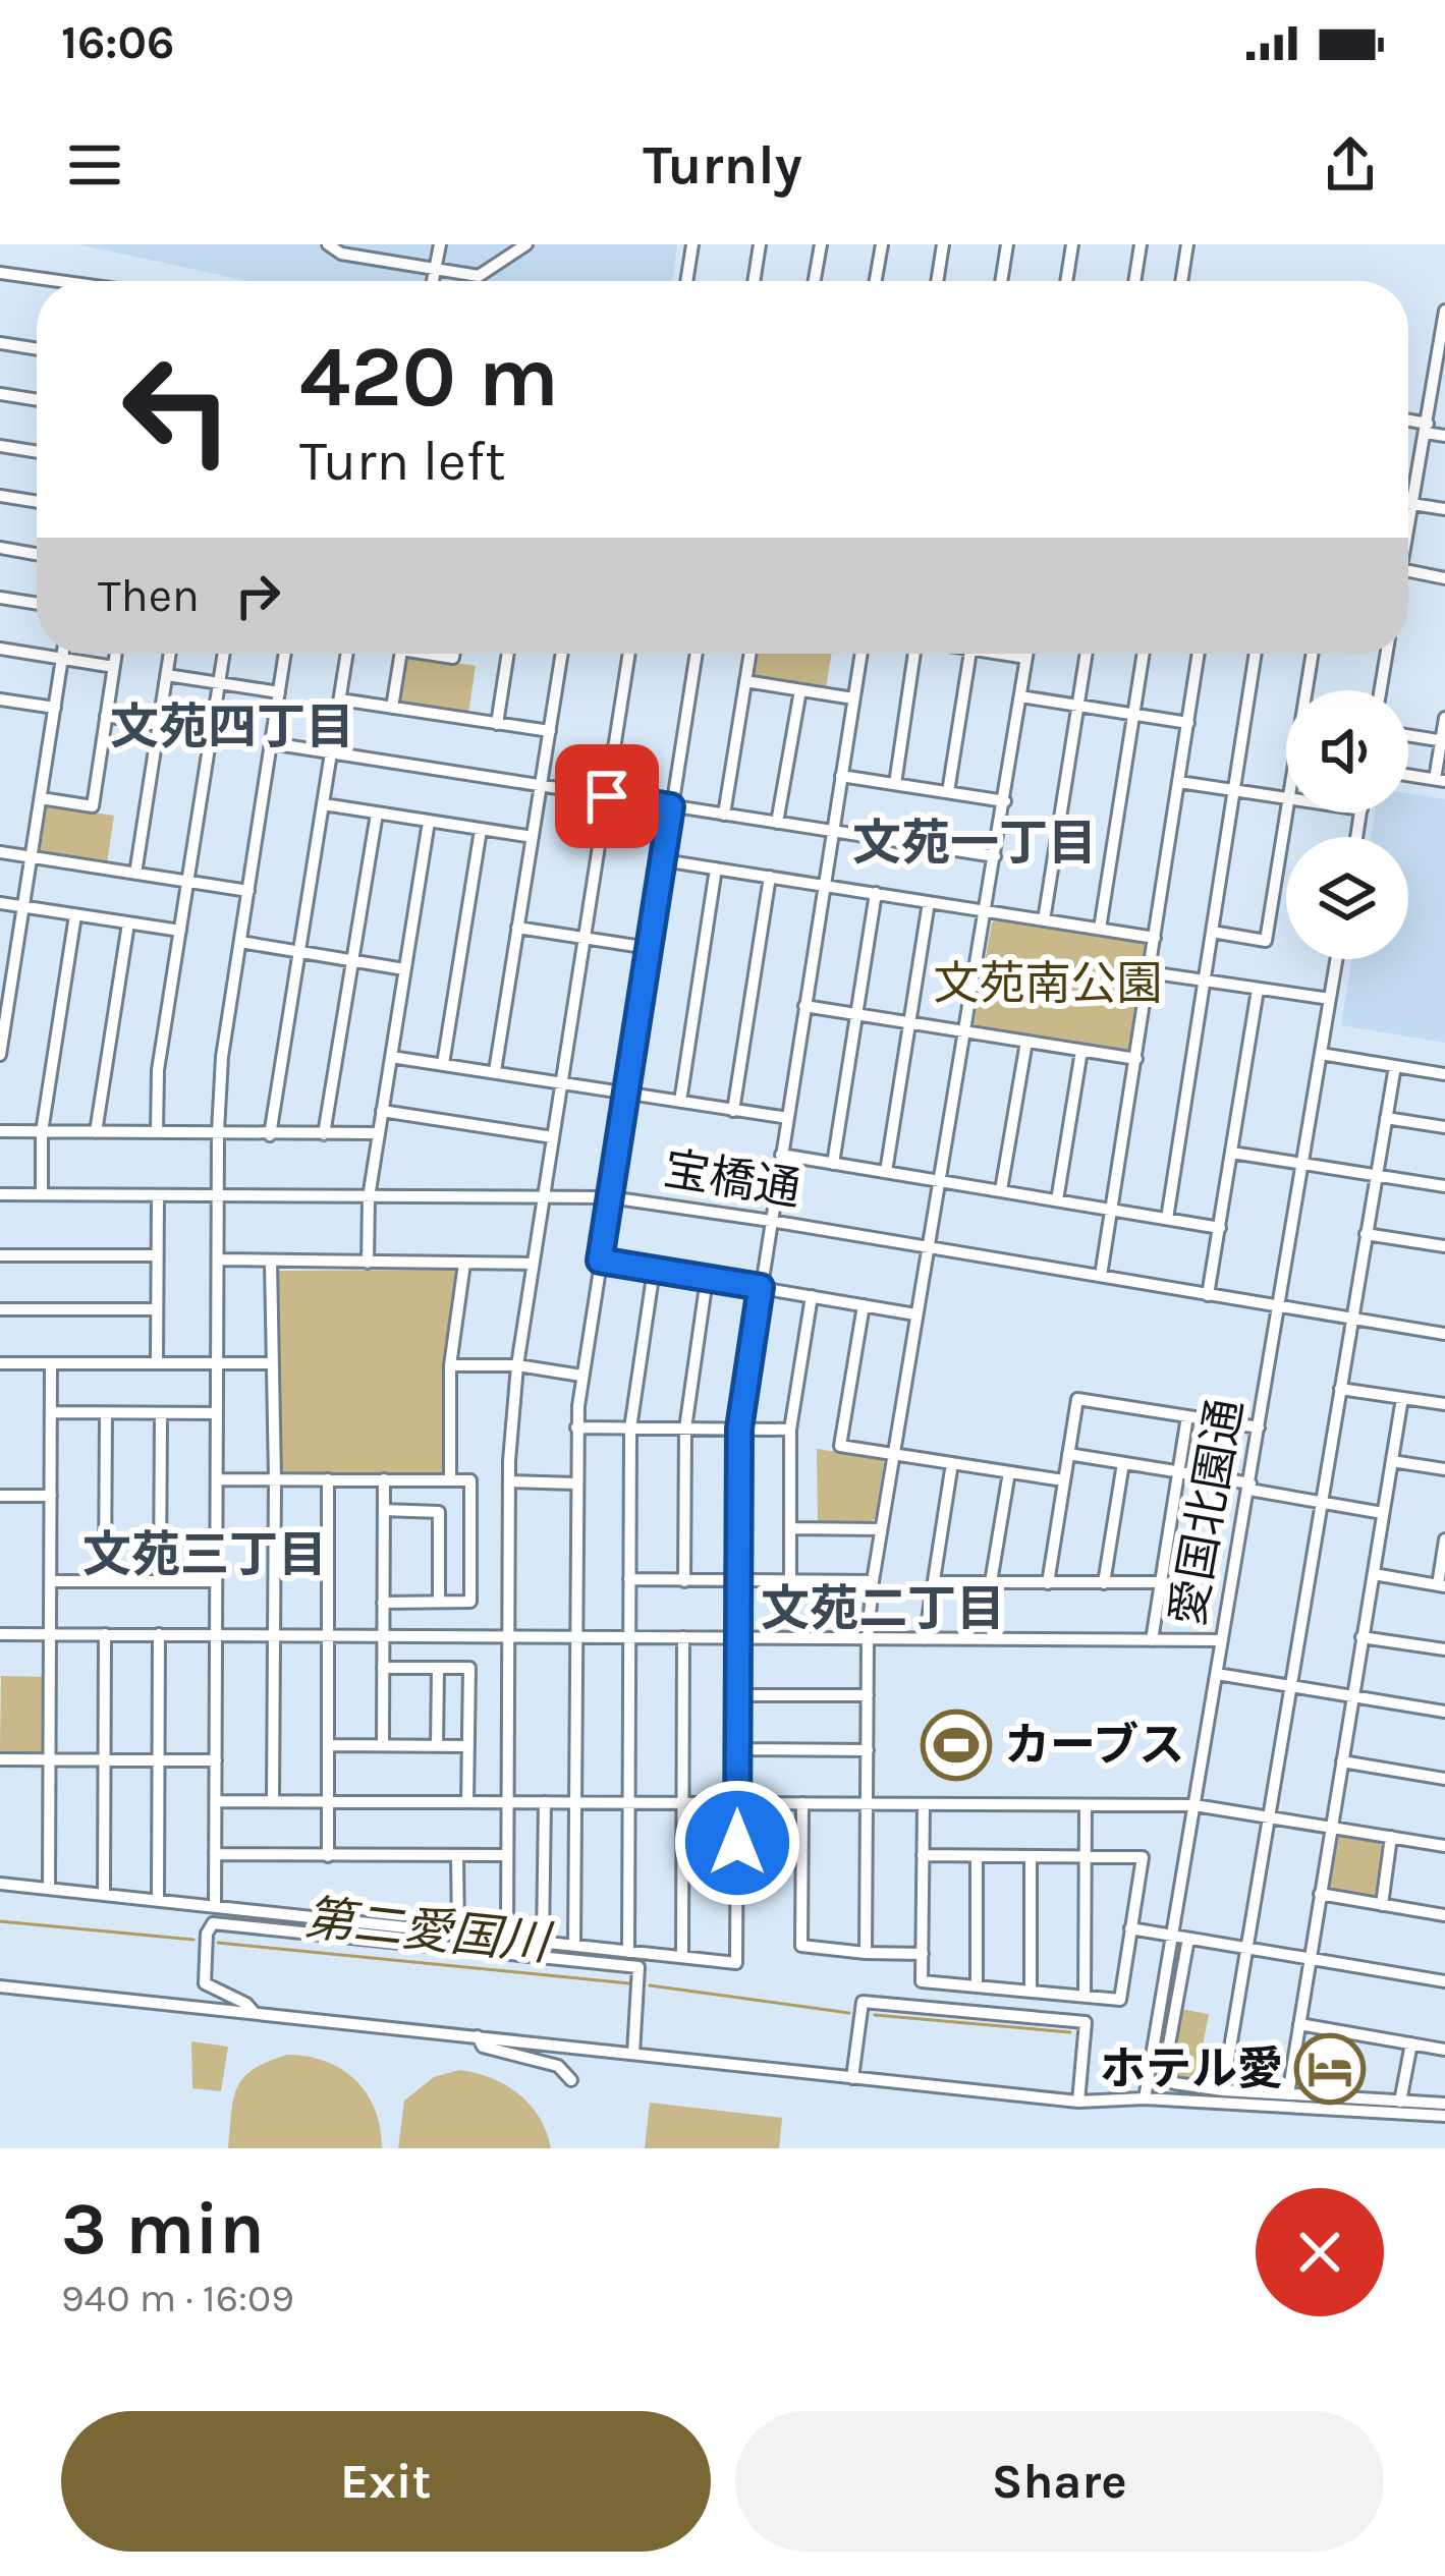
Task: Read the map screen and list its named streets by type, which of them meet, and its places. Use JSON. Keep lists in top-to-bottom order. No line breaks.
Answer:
{"streets":{"street":["宝橋通","愛国北園通"]},"crossings":[["宝橋通","愛国北園通"]],"districts":["文苑四丁目","文苑一丁目","文苑三丁目","文苑二丁目"],"water":["第二愛国川"],"parks":["文苑南公園"],"places":{"sports":["カーブス"],"hotel":["ホテル愛"]},"page":{"status":"16:06","header":"Turnly","turn":["420 m","Turn left"],"then":"Then","heading":["3 min","940 m · 16:09"],"buttons":["Exit","Share"]}}
